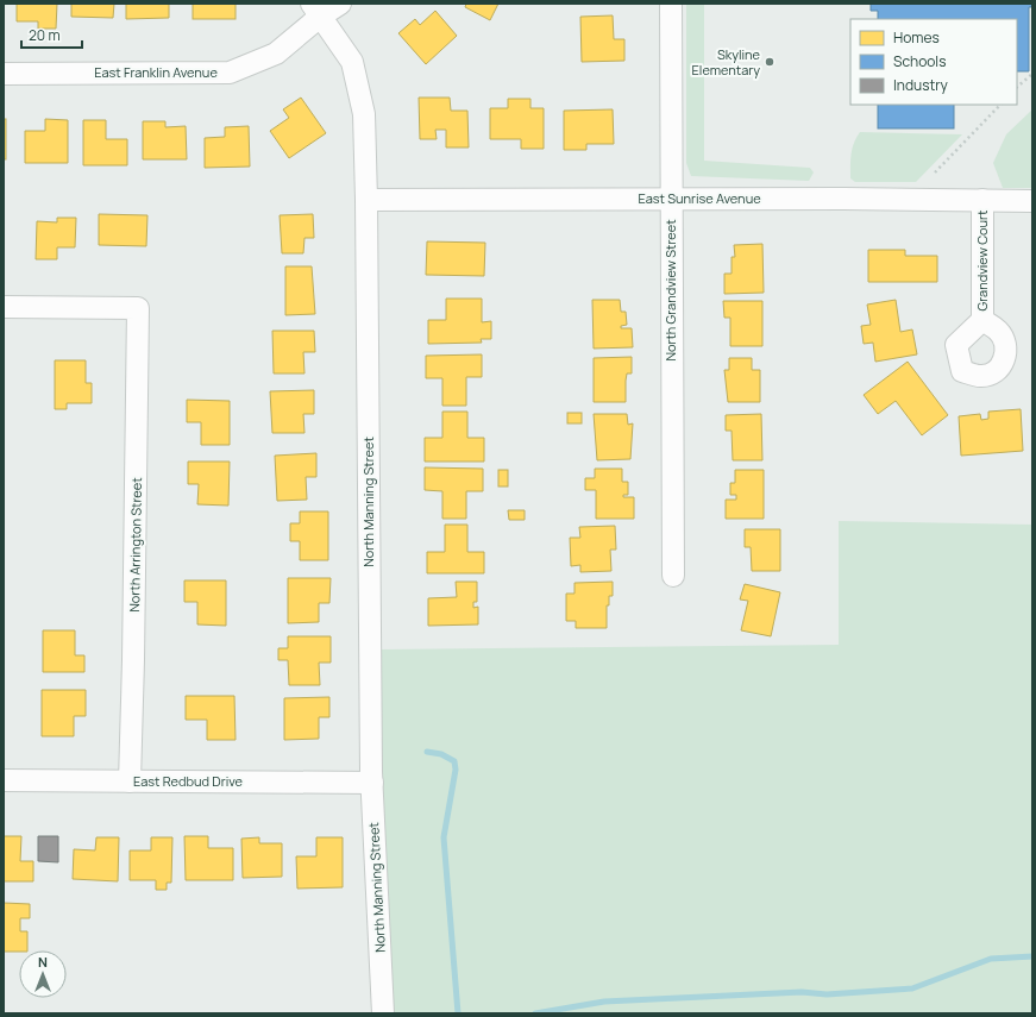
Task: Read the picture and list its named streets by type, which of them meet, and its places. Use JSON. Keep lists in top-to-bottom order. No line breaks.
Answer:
{"streets":{"street":["East Franklin Avenue","East Sunrise Avenue","Grandview Court","North Grandview Street","North Manning Street","North Arrington Street","East Redbud Drive"]},"crossings":[["East Franklin Avenue","North Manning Street"],["East Sunrise Avenue","Grandview Court"],["East Sunrise Avenue","North Grandview Street"],["East Sunrise Avenue","North Manning Street"],["North Manning Street","East Redbud Drive"],["North Arrington Street","East Redbud Drive"]],"places":["Skyline Elementary"],"legend":["Homes","Schools","Industry"],"scale_bar":"20 m","north":"top"}
